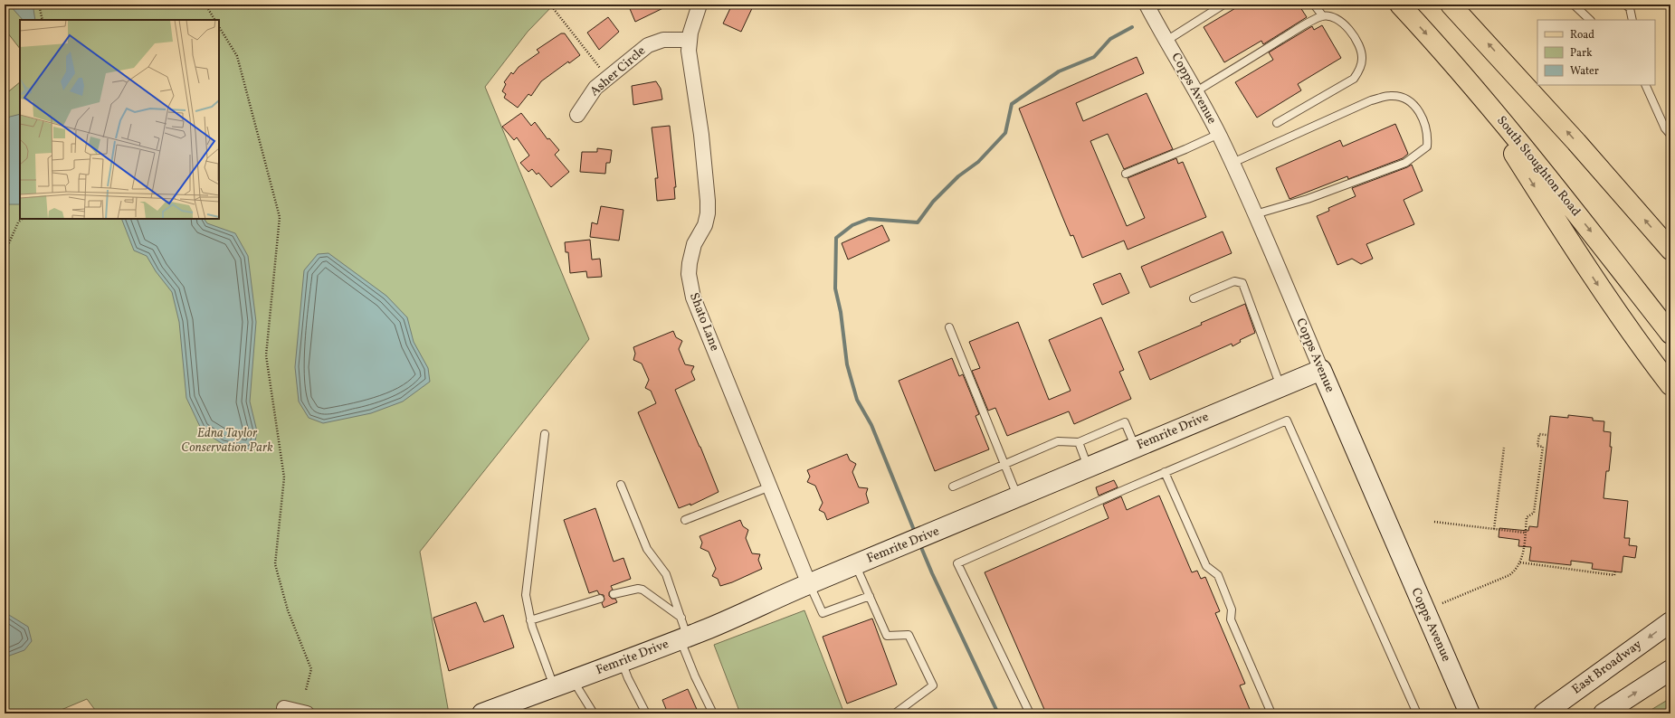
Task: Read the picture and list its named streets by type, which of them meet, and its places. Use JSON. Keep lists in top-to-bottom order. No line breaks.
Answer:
{"streets":{"main road":["South Stoughton Road"],"street":["Asher Circle","Copps Avenue","Shato Lane","Femrite Drive","East Broadway"]},"crossings":[["Asher Circle","Shato Lane"],["Copps Avenue","Femrite Drive"],["Shato Lane","Femrite Drive"]],"parks":["Edna Taylor Conservation Park"],"legend":["Road","Park","Water"]}
